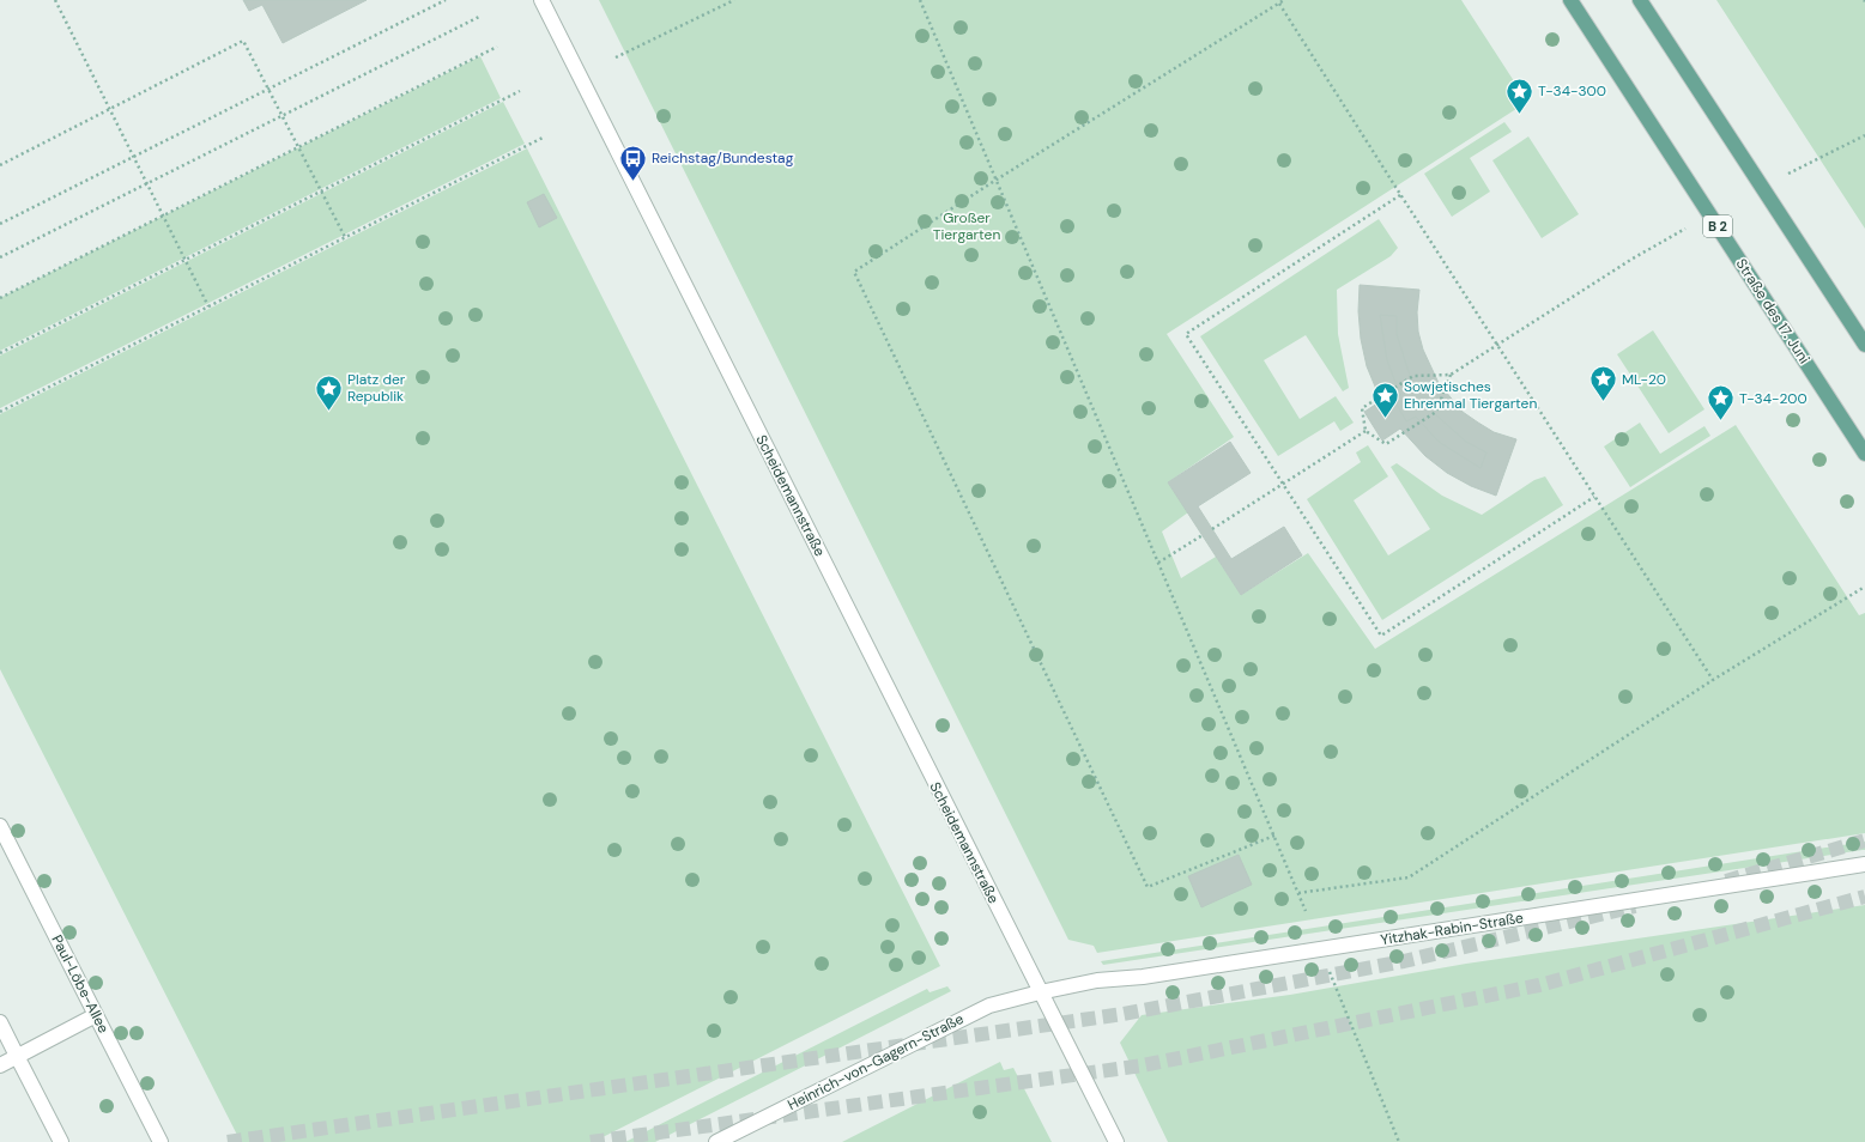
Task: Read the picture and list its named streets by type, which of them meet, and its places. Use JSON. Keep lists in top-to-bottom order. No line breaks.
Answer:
{"streets":{"main road":["B 2","Straße des 17. Juni"],"street":["Scheidemannstraße","Yitzhak-Rabin-Straße","Paul-Löbe-Allee","Heinrich-von-Gagern-Straße"]},"crossings":[["Scheidemannstraße","Yitzhak-Rabin-Straße"],["Scheidemannstraße","Heinrich-von-Gagern-Straße"],["Yitzhak-Rabin-Straße","Heinrich-von-Gagern-Straße"]],"parks":["Großer Tiergarten"],"places":{"place":["T-34-300","ML-20","Platz der Republik","Sowjetisches Ehrenmal Tiergarten","T-34-200"],"bus stop":["Reichstag/Bundestag"]}}
